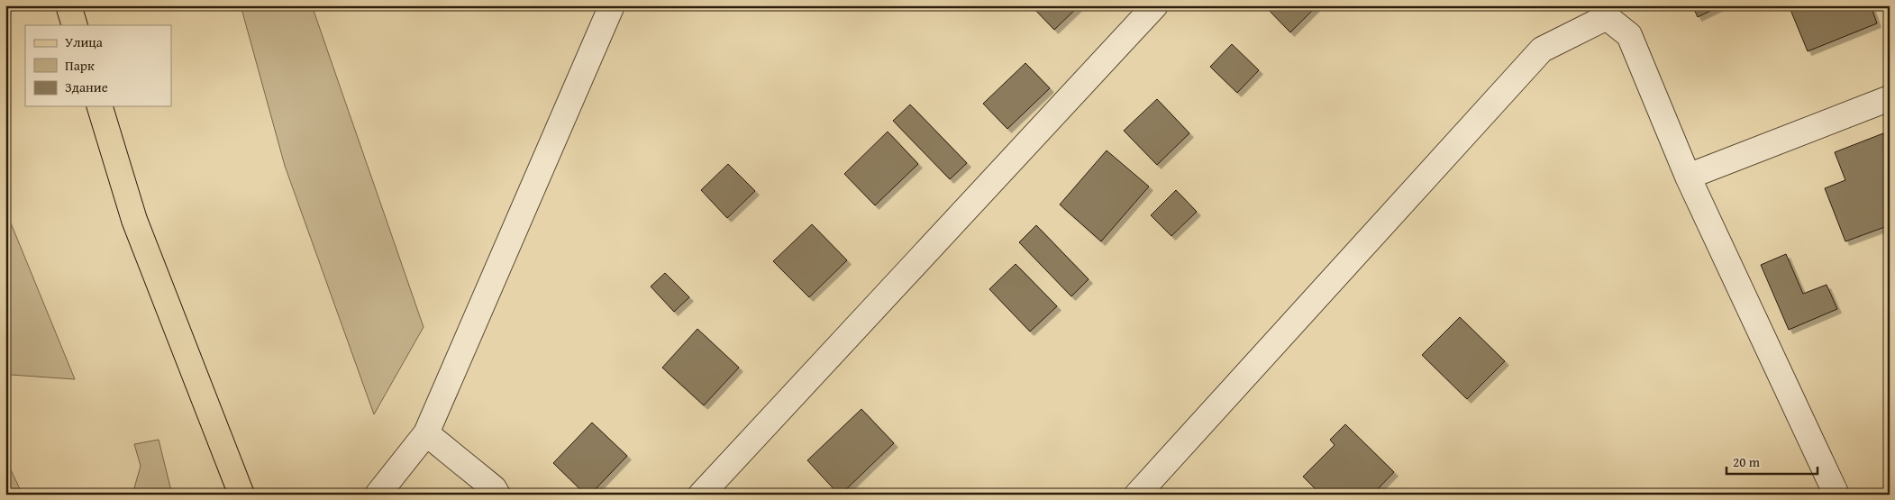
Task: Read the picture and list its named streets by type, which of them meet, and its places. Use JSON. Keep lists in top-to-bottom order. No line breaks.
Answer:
{"legend":["Улица","Парк","Здание"],"scale_bar":"20 m"}
